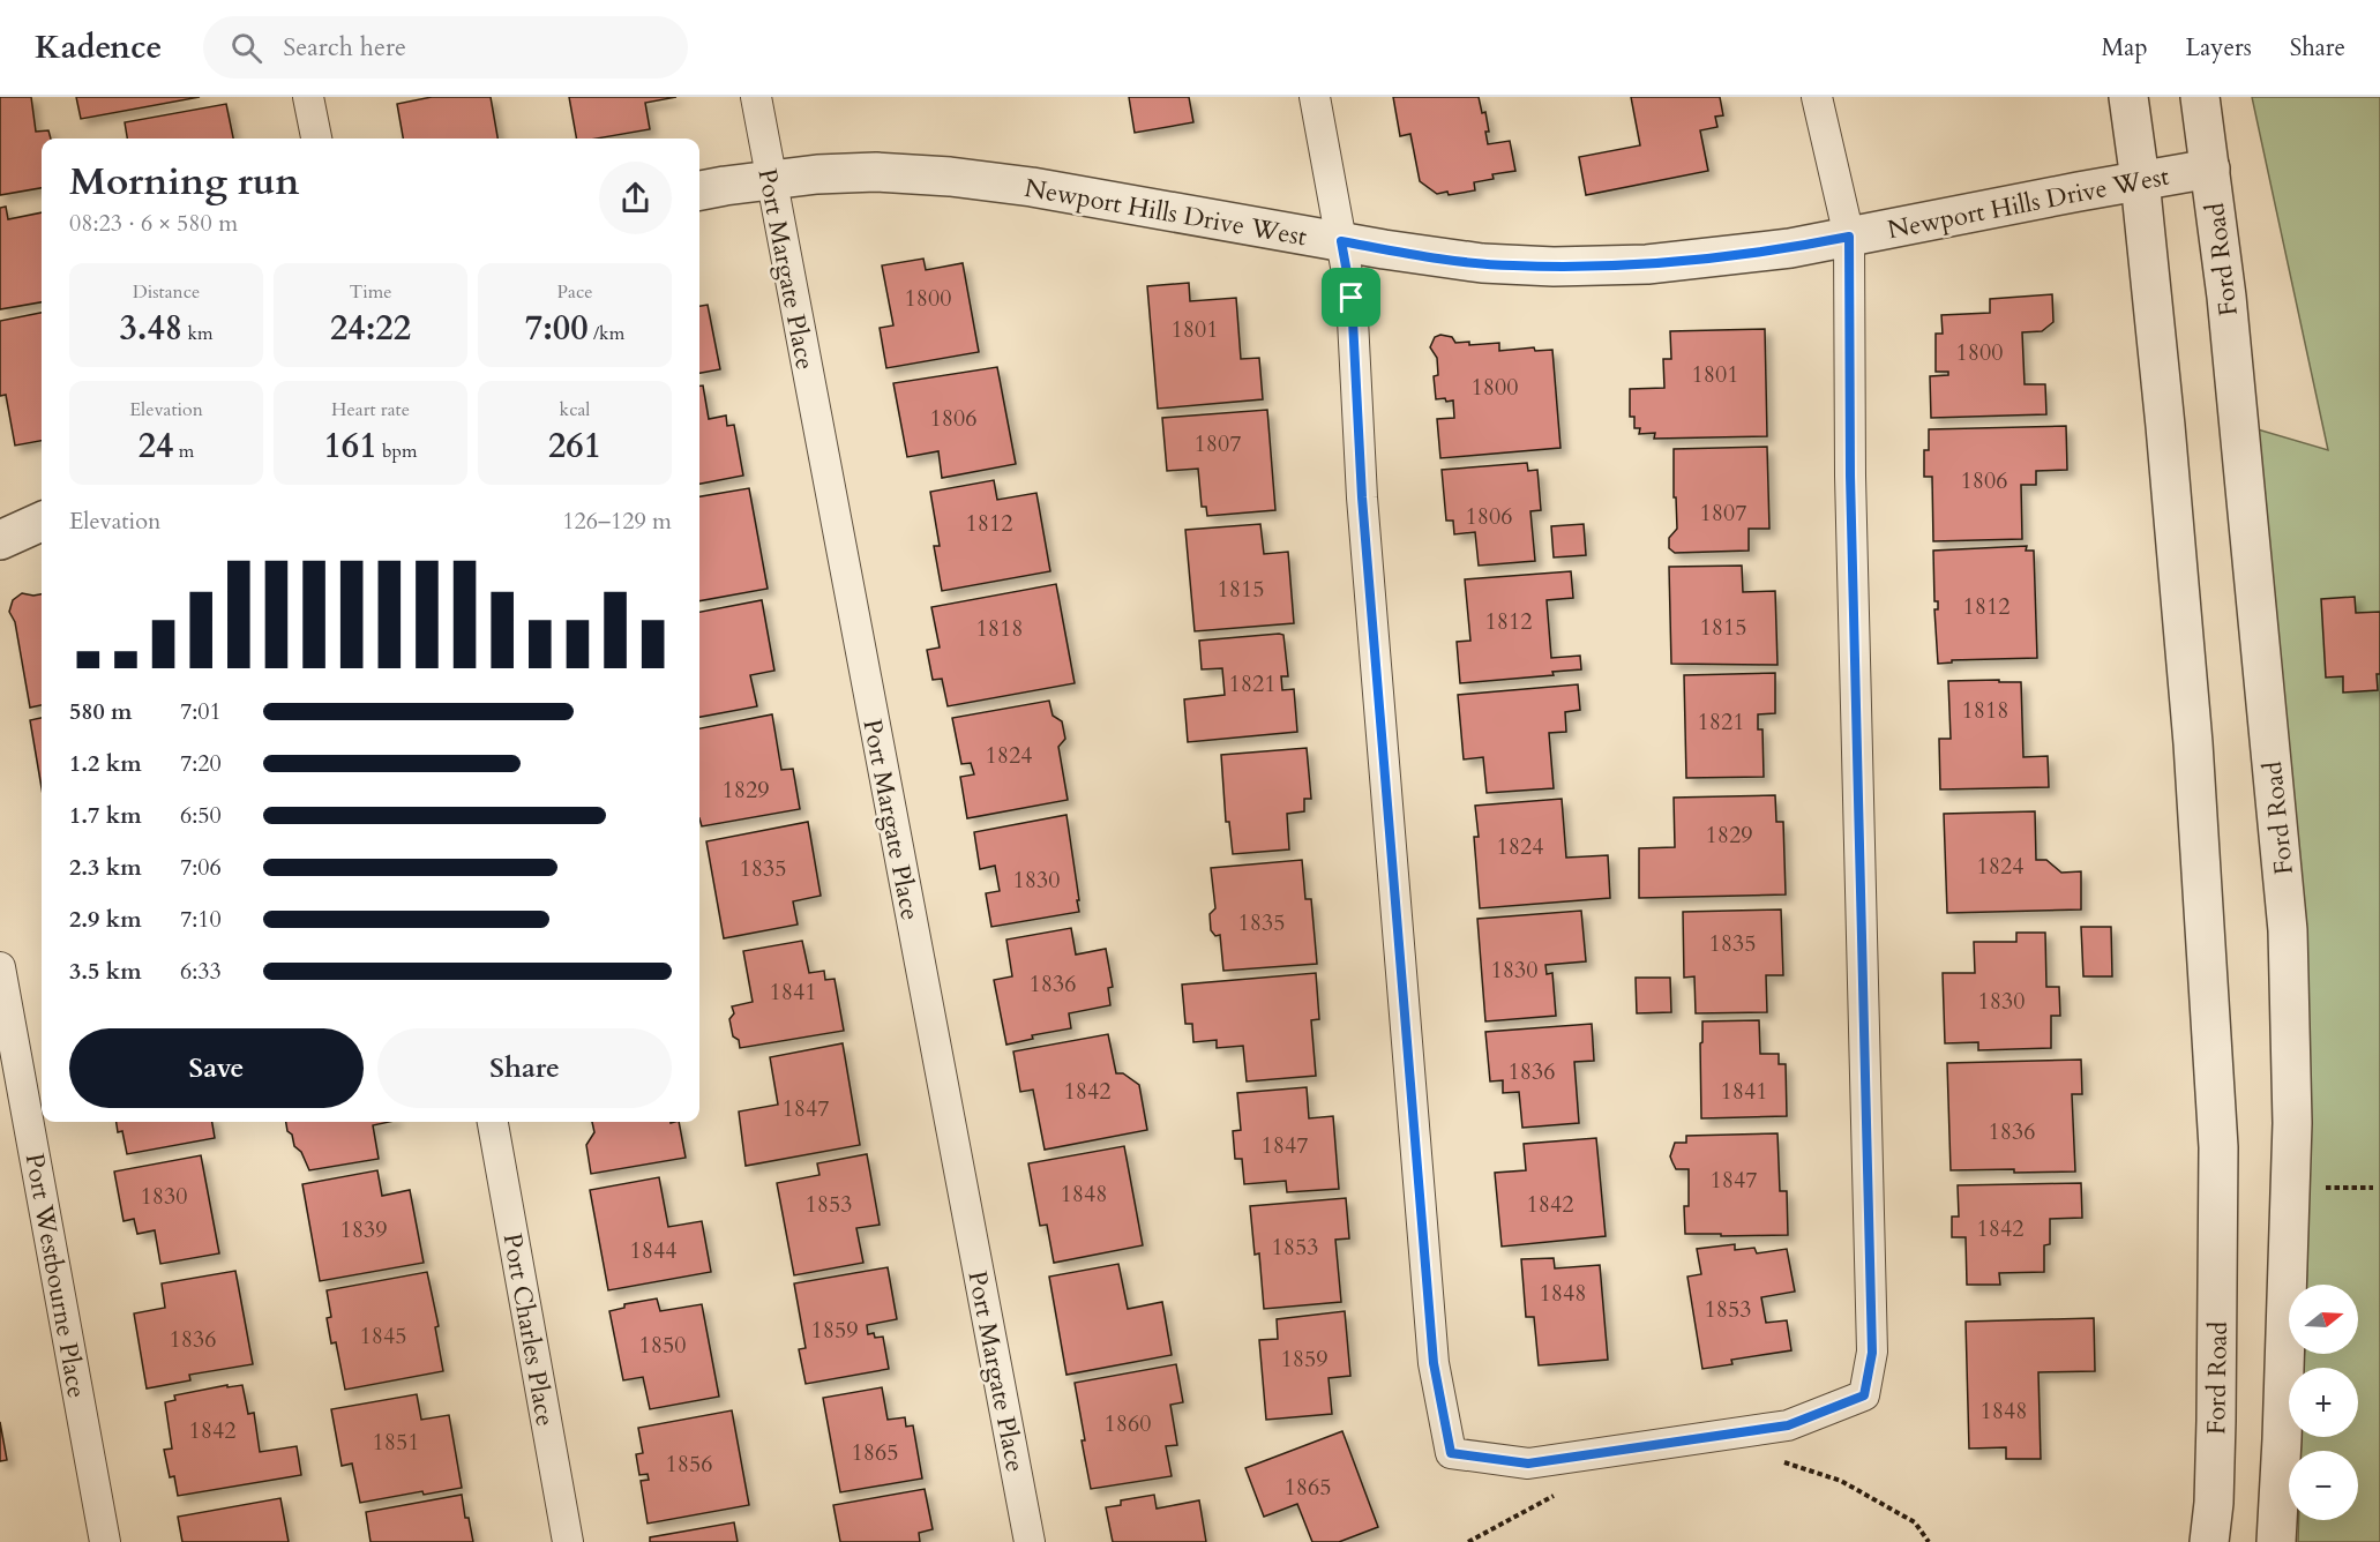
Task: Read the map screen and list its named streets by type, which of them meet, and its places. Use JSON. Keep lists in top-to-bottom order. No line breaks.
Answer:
{"streets":{"street":["Newport Hills Drive West","Ford Road","Port Margate Place","Port Westbourne Place","Port Charles Place"]},"crossings":[["Newport Hills Drive West","Ford Road"],["Newport Hills Drive West","Port Margate Place"]],"house_numbers":["1800","1801","1800","1801","1800","1806","1807","1806","1807","1806","1812","1815","1812","1812","1815","1818","1821","1818","1821","1824","1829","1829","1824","1824","1835","1830","1835","1835","1830","1836","1841","1830","1836","1842","1841","1847","1836","1847","1847","1848","1830","1853","1842","1842","1839","1853","1844","1848","1853","1859","1845","1836","1850","1859","1848","1860","1842","1851","1865","1856","1865"],"north":"right","page":{"header":"Kadence","search":"Search here","nav":["Map","Layers","Share"],"heading":["Morning run","08:23 · 6 × 580 m"],"stats":[["Distance","3.48 km"],["Time","24:22"],["Pace","7:00 /km"],["Elevation","24 m"],["Heart rate","161 bpm"],["kcal","261"]],"chart":["Elevation","126–129 m"],"list":[{"name":"580 m","note":"7:01"},{"name":"1.2 km","note":"7:20"},{"name":"1.7 km","note":"6:50"},{"name":"2.3 km","note":"7:06"},{"name":"2.9 km","note":"7:10"},{"name":"3.5 km","note":"6:33"}],"buttons":["Save","Share"],"map_buttons":["+","−"]}}
